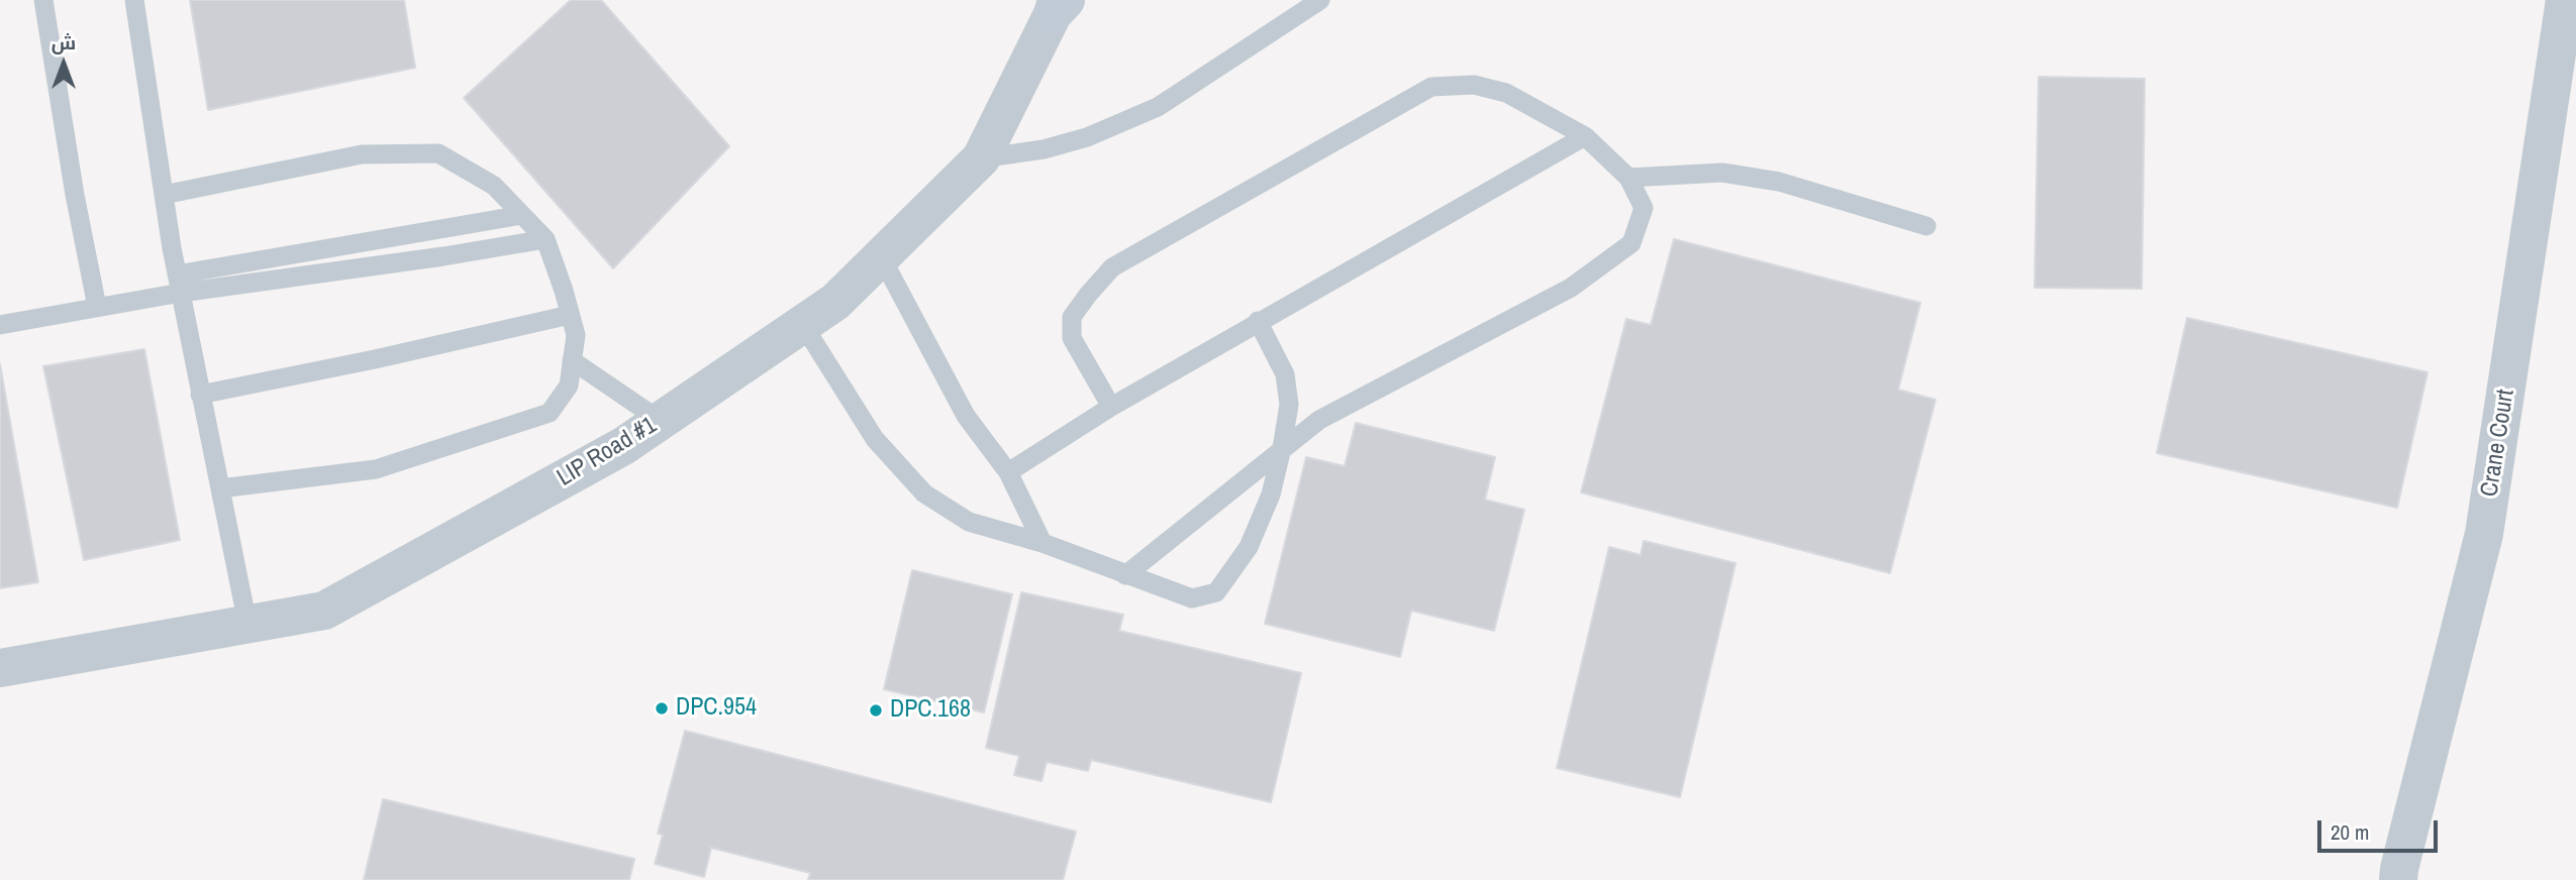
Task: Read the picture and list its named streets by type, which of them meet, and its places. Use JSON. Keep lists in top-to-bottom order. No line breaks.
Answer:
{"streets":{"street":["Crane Court","LIP Road #1"]},"places":["DPC.954","DPC.168"],"scale_bar":"20 m","north":"top"}
